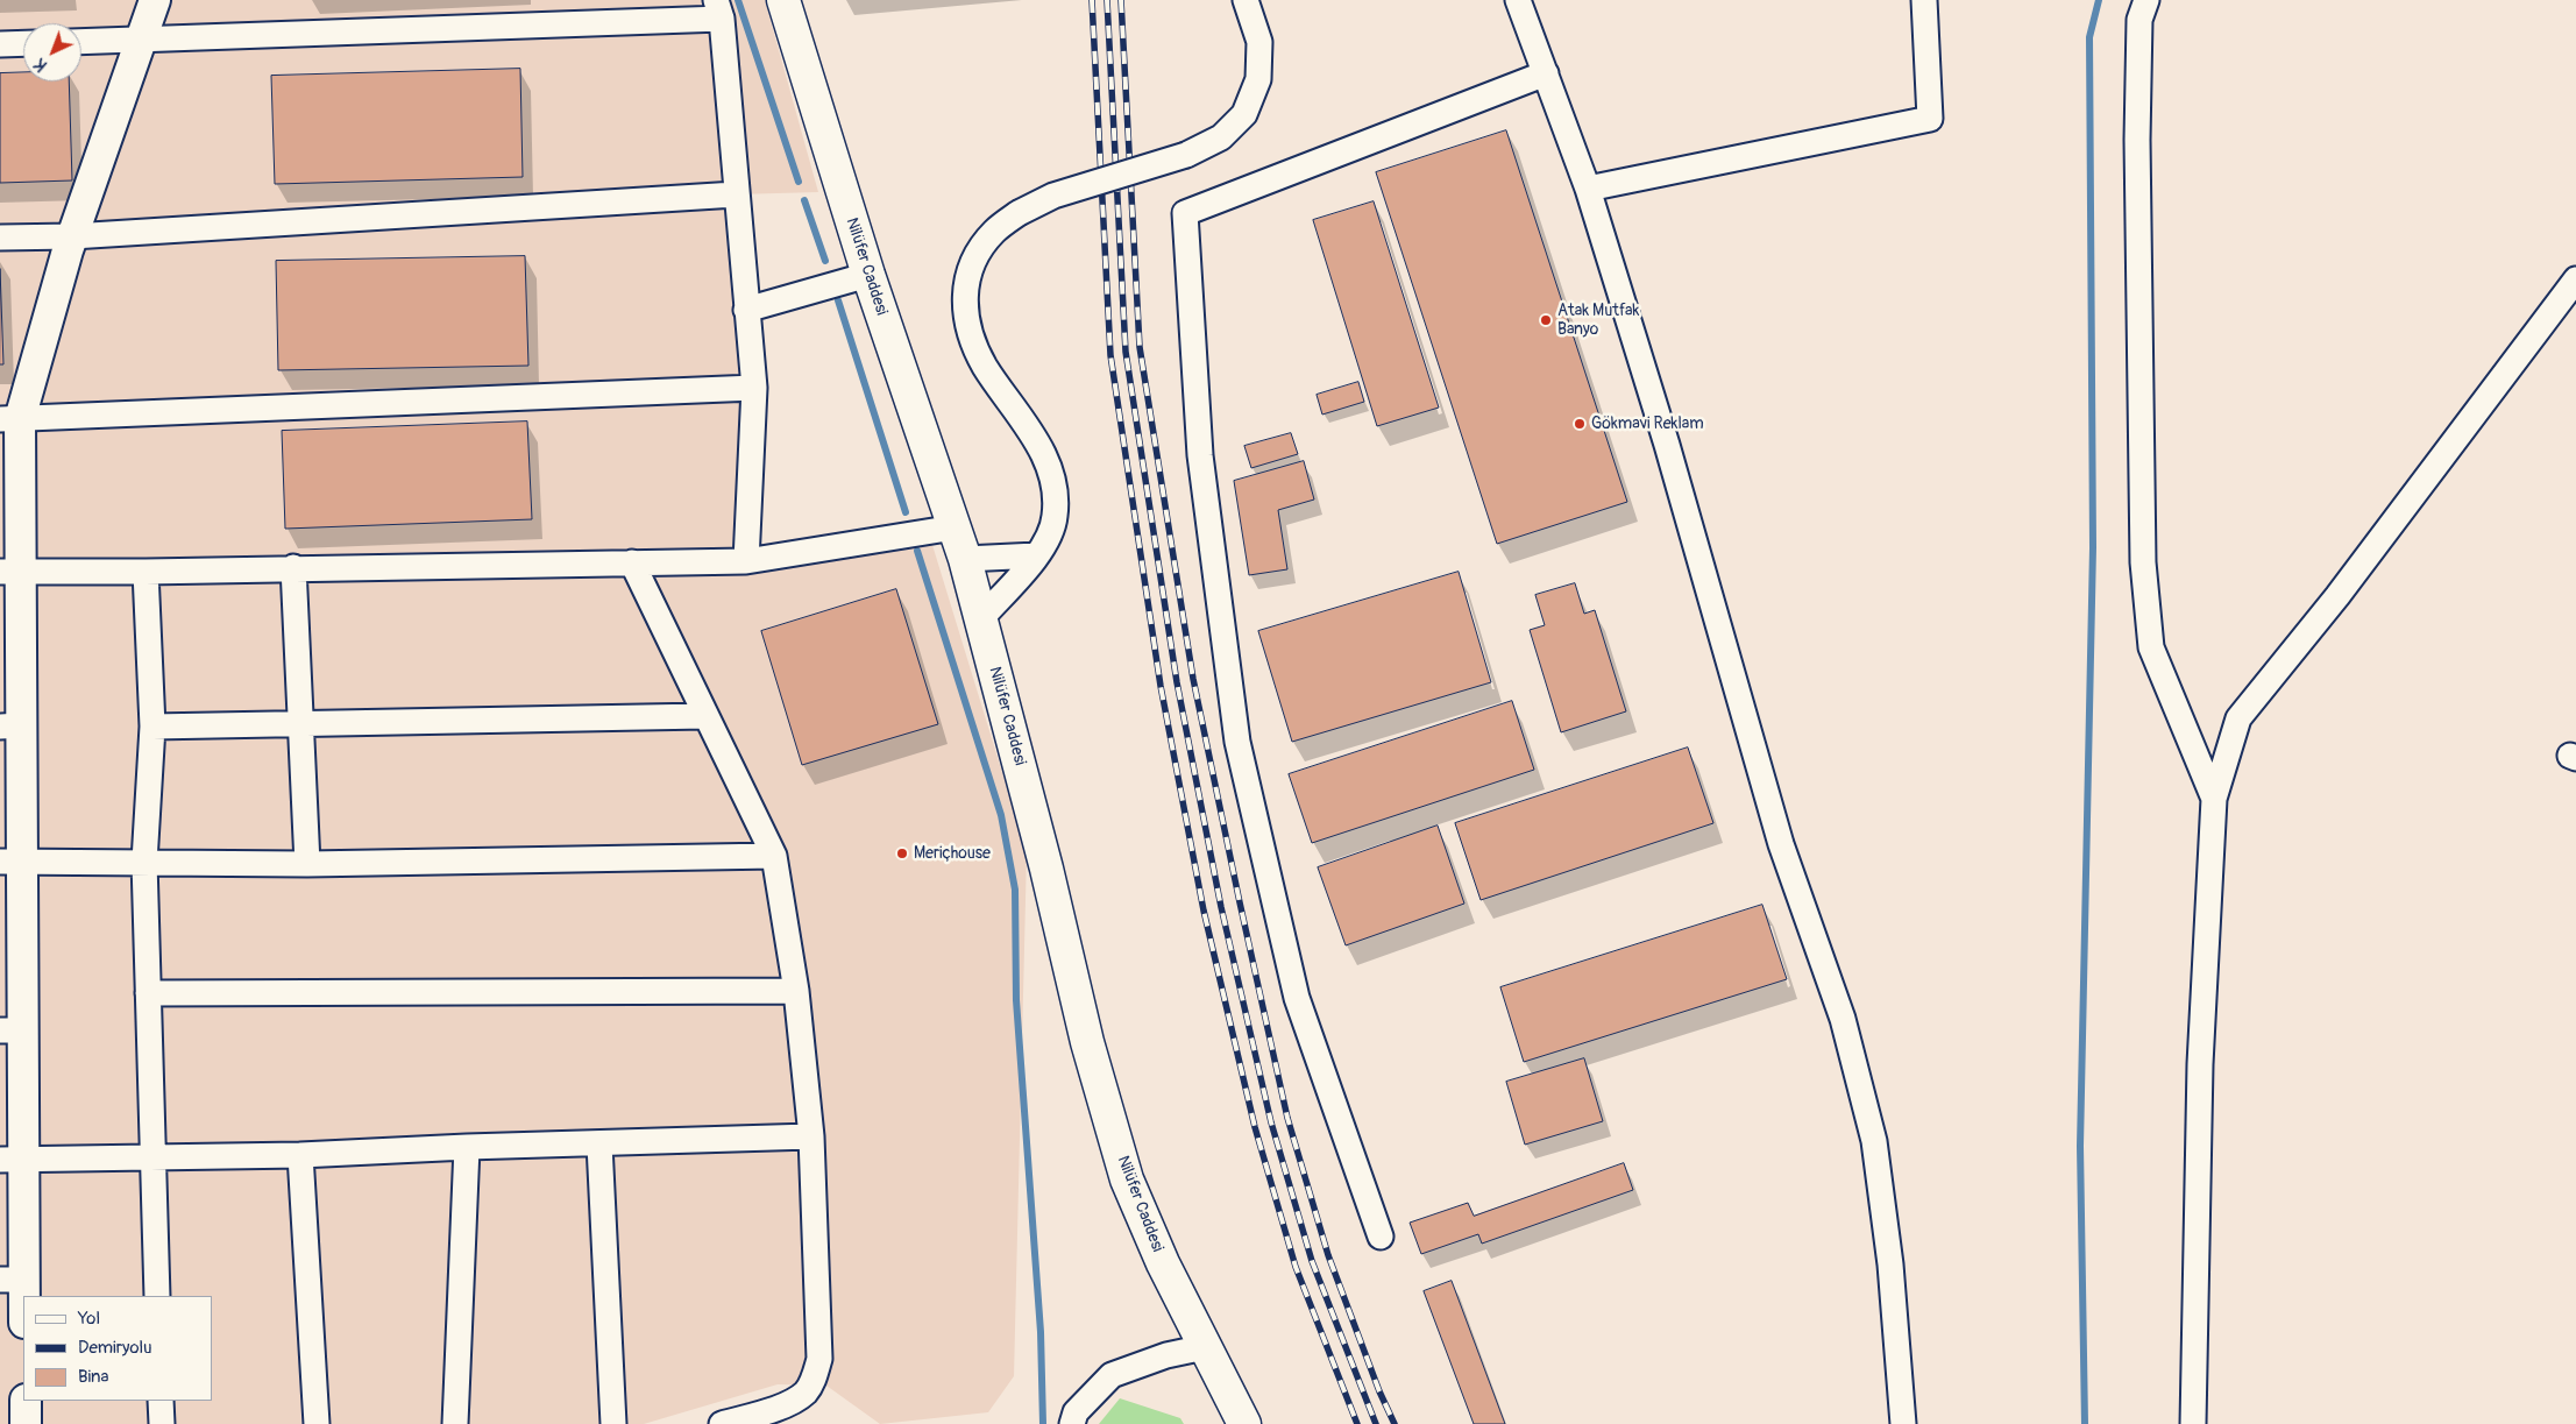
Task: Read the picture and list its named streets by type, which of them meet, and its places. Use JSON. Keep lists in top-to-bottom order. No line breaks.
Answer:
{"streets":{"main road":["Nilüfer Caddesi"]},"places":["Atak Mutfak Banyo","Gökmavi Reklam","Meriçhouse"],"legend":["Yol","Demiryolu","Bina"],"north":"bottom left"}
